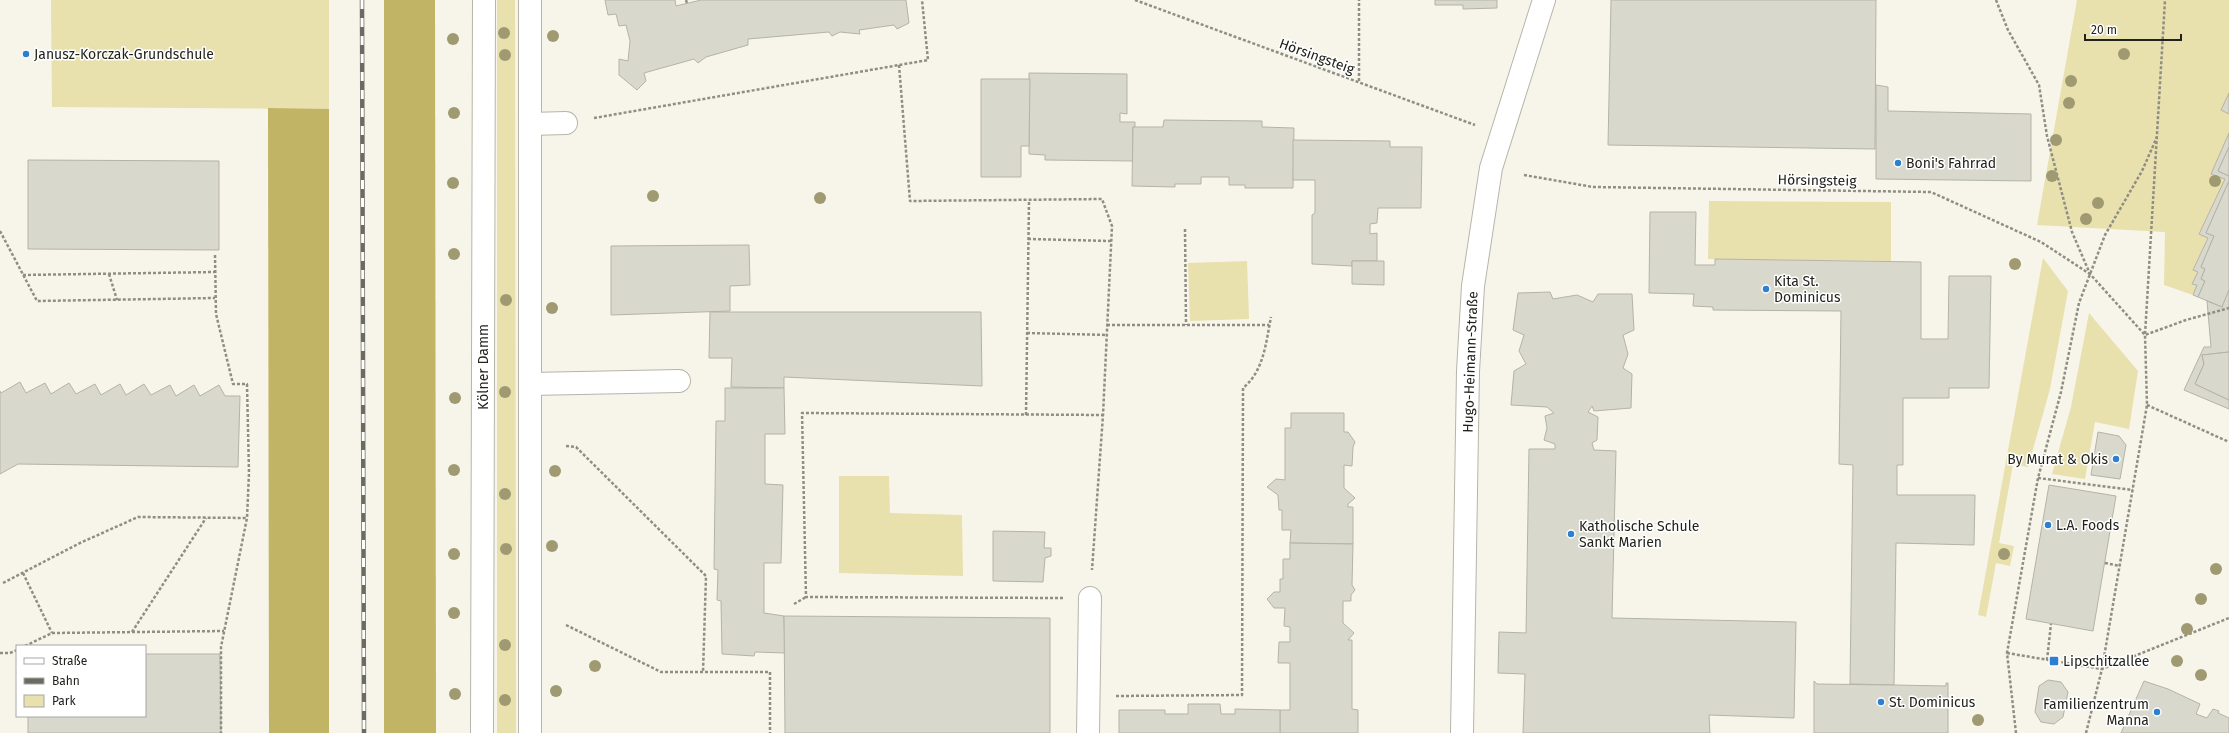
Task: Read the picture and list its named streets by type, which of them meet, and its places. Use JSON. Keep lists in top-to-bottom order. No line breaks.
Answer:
{"streets":{"street":["Hugo-Heimann-Straße","Kölner Damm"],"path":["Hörsingsteig"]},"places":{"other":["Janusz-Korczak-Grundschule","Boni's Fahrrad","Kita St. Dominicus","By Murat & Okis","L.A. Foods","Katholische Schule Sankt Marien","St. Dominicus","Familienzentrum Manna"],"transit":["Lipschitzallee"]},"legend":["Straße","Bahn","Park"],"scale_bar":"20 m"}
